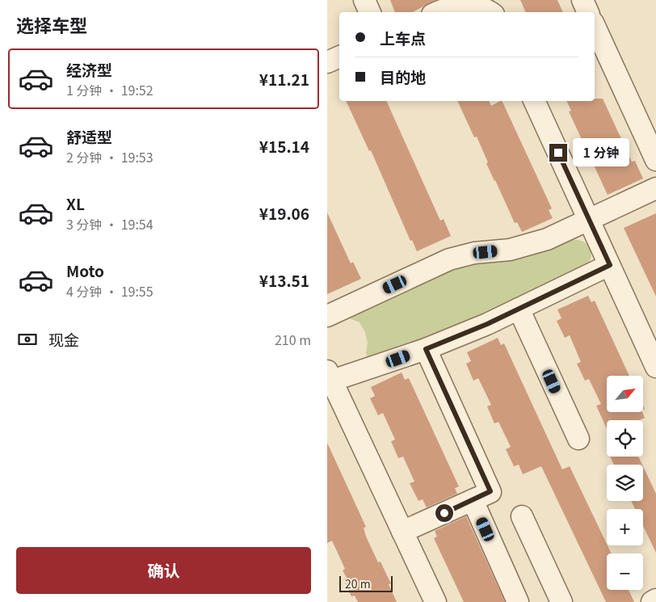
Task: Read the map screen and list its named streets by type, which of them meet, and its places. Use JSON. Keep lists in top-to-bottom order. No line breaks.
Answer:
{"scale_bar":"20 m","north":"top right","page":{"heading":"选择车型","banner":["上车点","目的地"],"list":[{"name":"经济型","note":"1 分钟 · 19:52","value":"¥11.21"},{"name":"舒适型","note":"2 分钟 · 19:53","value":"¥15.14"},{"name":"XL","note":"3 分钟 · 19:54","value":"¥19.06"},{"name":"Moto","note":"4 分钟 · 19:55","value":"¥13.51"}],"bubble":"1 分钟","pay":["现金","210 m"],"map_buttons":["+","−"],"buttons":"确认","scale":"20 m"}}
